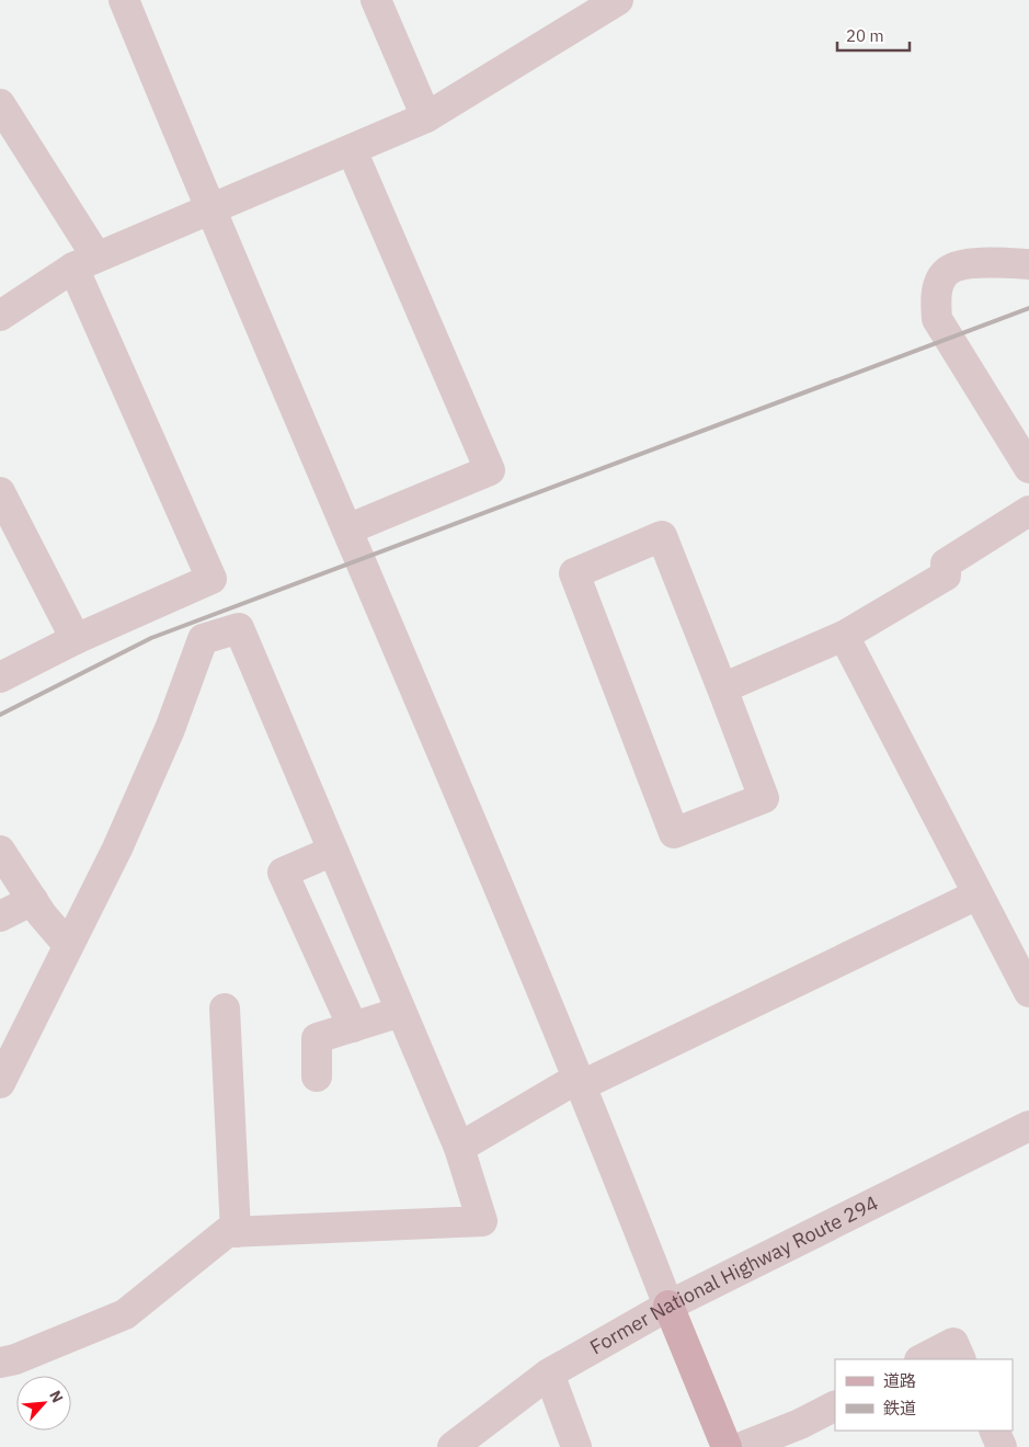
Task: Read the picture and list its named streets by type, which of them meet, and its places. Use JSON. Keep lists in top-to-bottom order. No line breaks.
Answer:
{"streets":{"street":["Former National Highway Route 294"]},"legend":["道路","鉄道"],"scale_bar":"20 m","north":"top right"}
